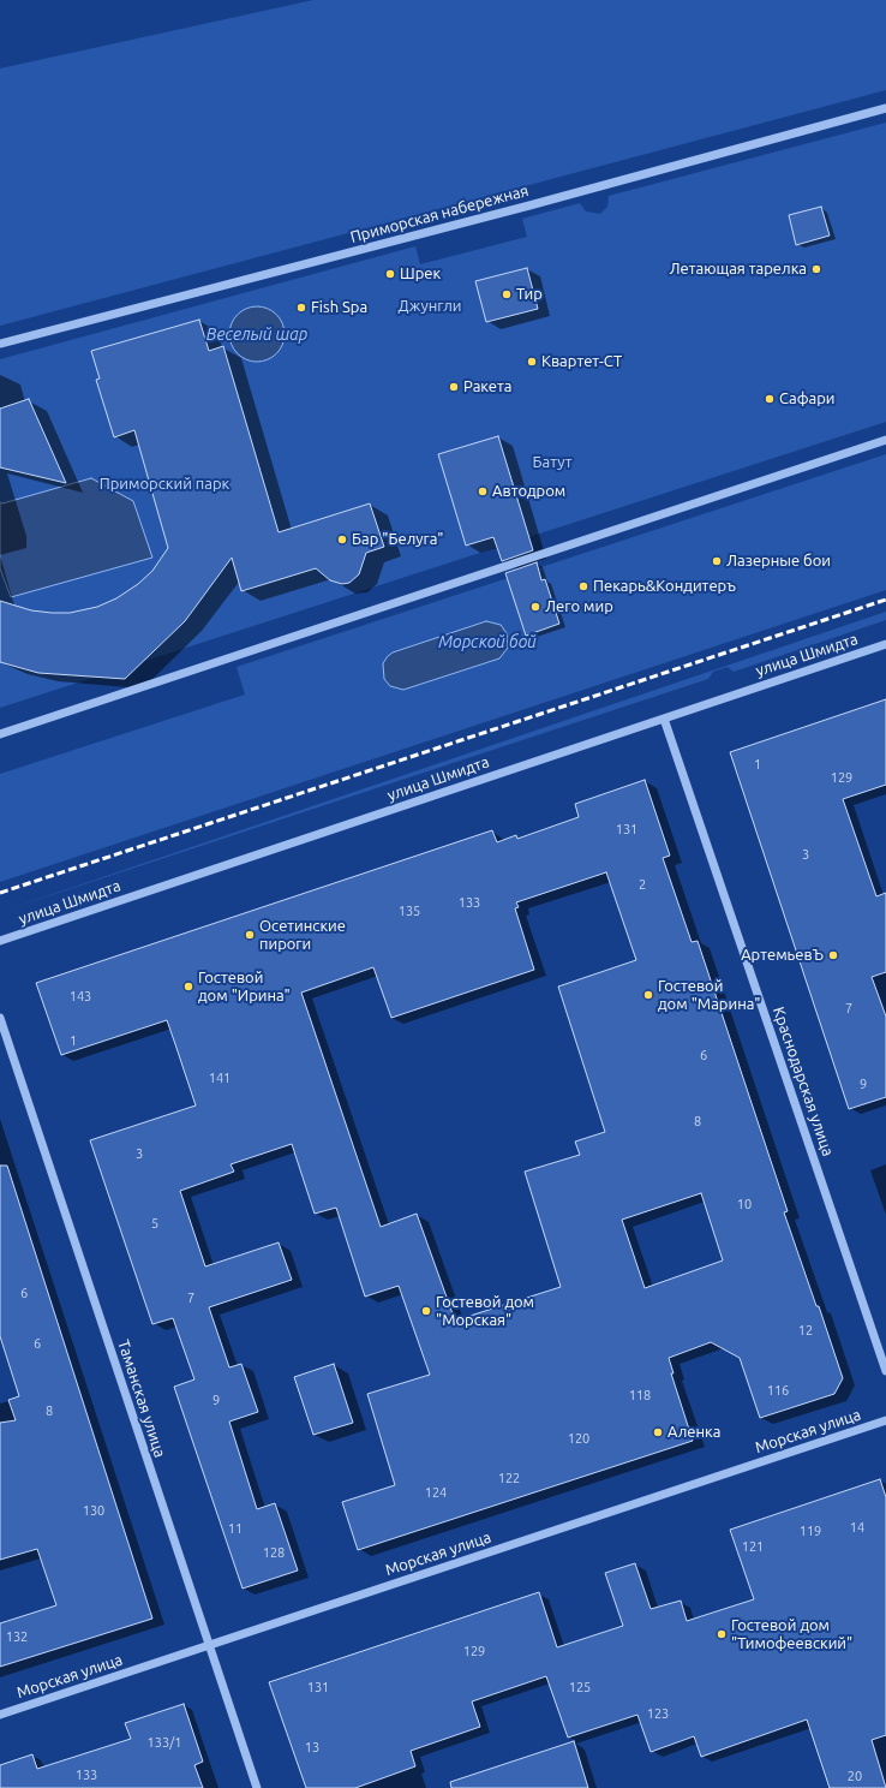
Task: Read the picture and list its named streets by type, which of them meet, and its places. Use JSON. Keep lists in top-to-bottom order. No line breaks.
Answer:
{"streets":{"street":["Приморская набережная","улица Шмидта","Краснодарская улица","Таманская улица","Морская улица"]},"crossings":[["улица Шмидта","Краснодарская улица"],["Таманская улица","Морская улица"]],"water":["Веселый шар","Морской бой"],"parks":["Джунгли","Батут","Приморский парк"],"places":["Летающая тарелка","Шрек","Тир","Fish Spa","Квартет-СТ","Ракета","Сафари","Автодром","Бар \"Белуга\"","Лазерные бои","Пекарь&Кондитеръ","Лего мир","Осетинские пироги","АртемьевЪ","Гостевой дом \"Ирина\"","Гостевой дом \"Марина\"","Гостевой дом \"Морская\"","Аленка","Гостевой дом \"Тимофеевский\""],"house_numbers":["1","129","131","3","2","133","135","143","7","1","6","141","9","8","3","10","5","6","7","12","6","116","118","9","8","120","122","124","130","14","11","119","121","128","132","129","131","125","123","133/1","13","133","20"]}
